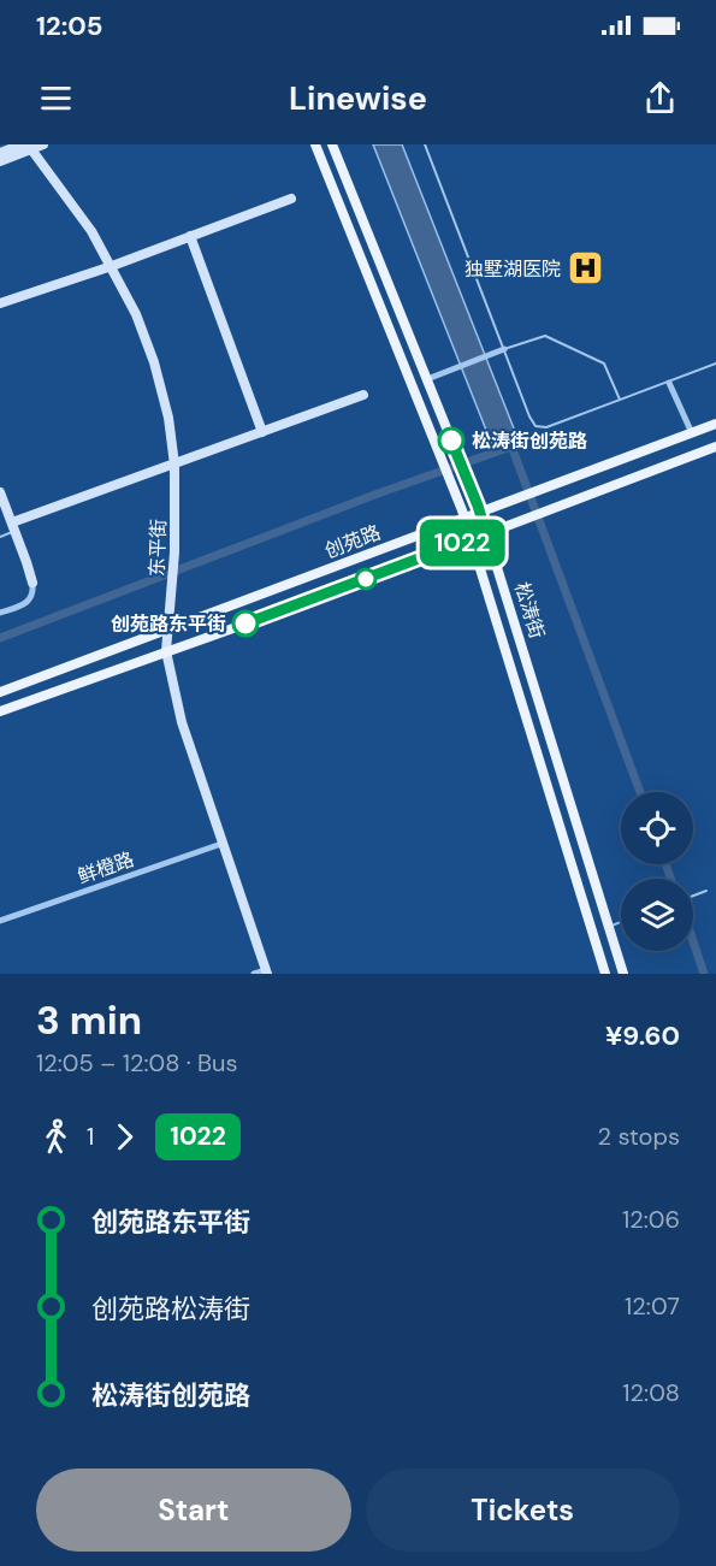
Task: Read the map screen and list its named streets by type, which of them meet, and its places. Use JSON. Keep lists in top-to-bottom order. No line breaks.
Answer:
{"streets":{"main road":["创苑路","松涛街"],"street":["东平街","鲜橙路"]},"crossings":[["创苑路","东平街"],["创苑路","松涛街"],["东平街","鲜橙路"]],"places":{"hospital":["独墅湖医院"],"other":["松涛街创苑路","创苑路东平街"]},"lines":["bus line 1022"],"page":{"status":"12:05","header":"Linewise","on_map":"1022","heading":["3 min","12:05 – 12:08 · Bus","¥9.60"],"legs":["1","1022","2 stops"],"list":[{"name":"创苑路东平街","value":"12:06"},{"name":"创苑路松涛街","value":"12:07"},{"name":"松涛街创苑路","value":"12:08"}],"buttons":["Start","Tickets"]}}
